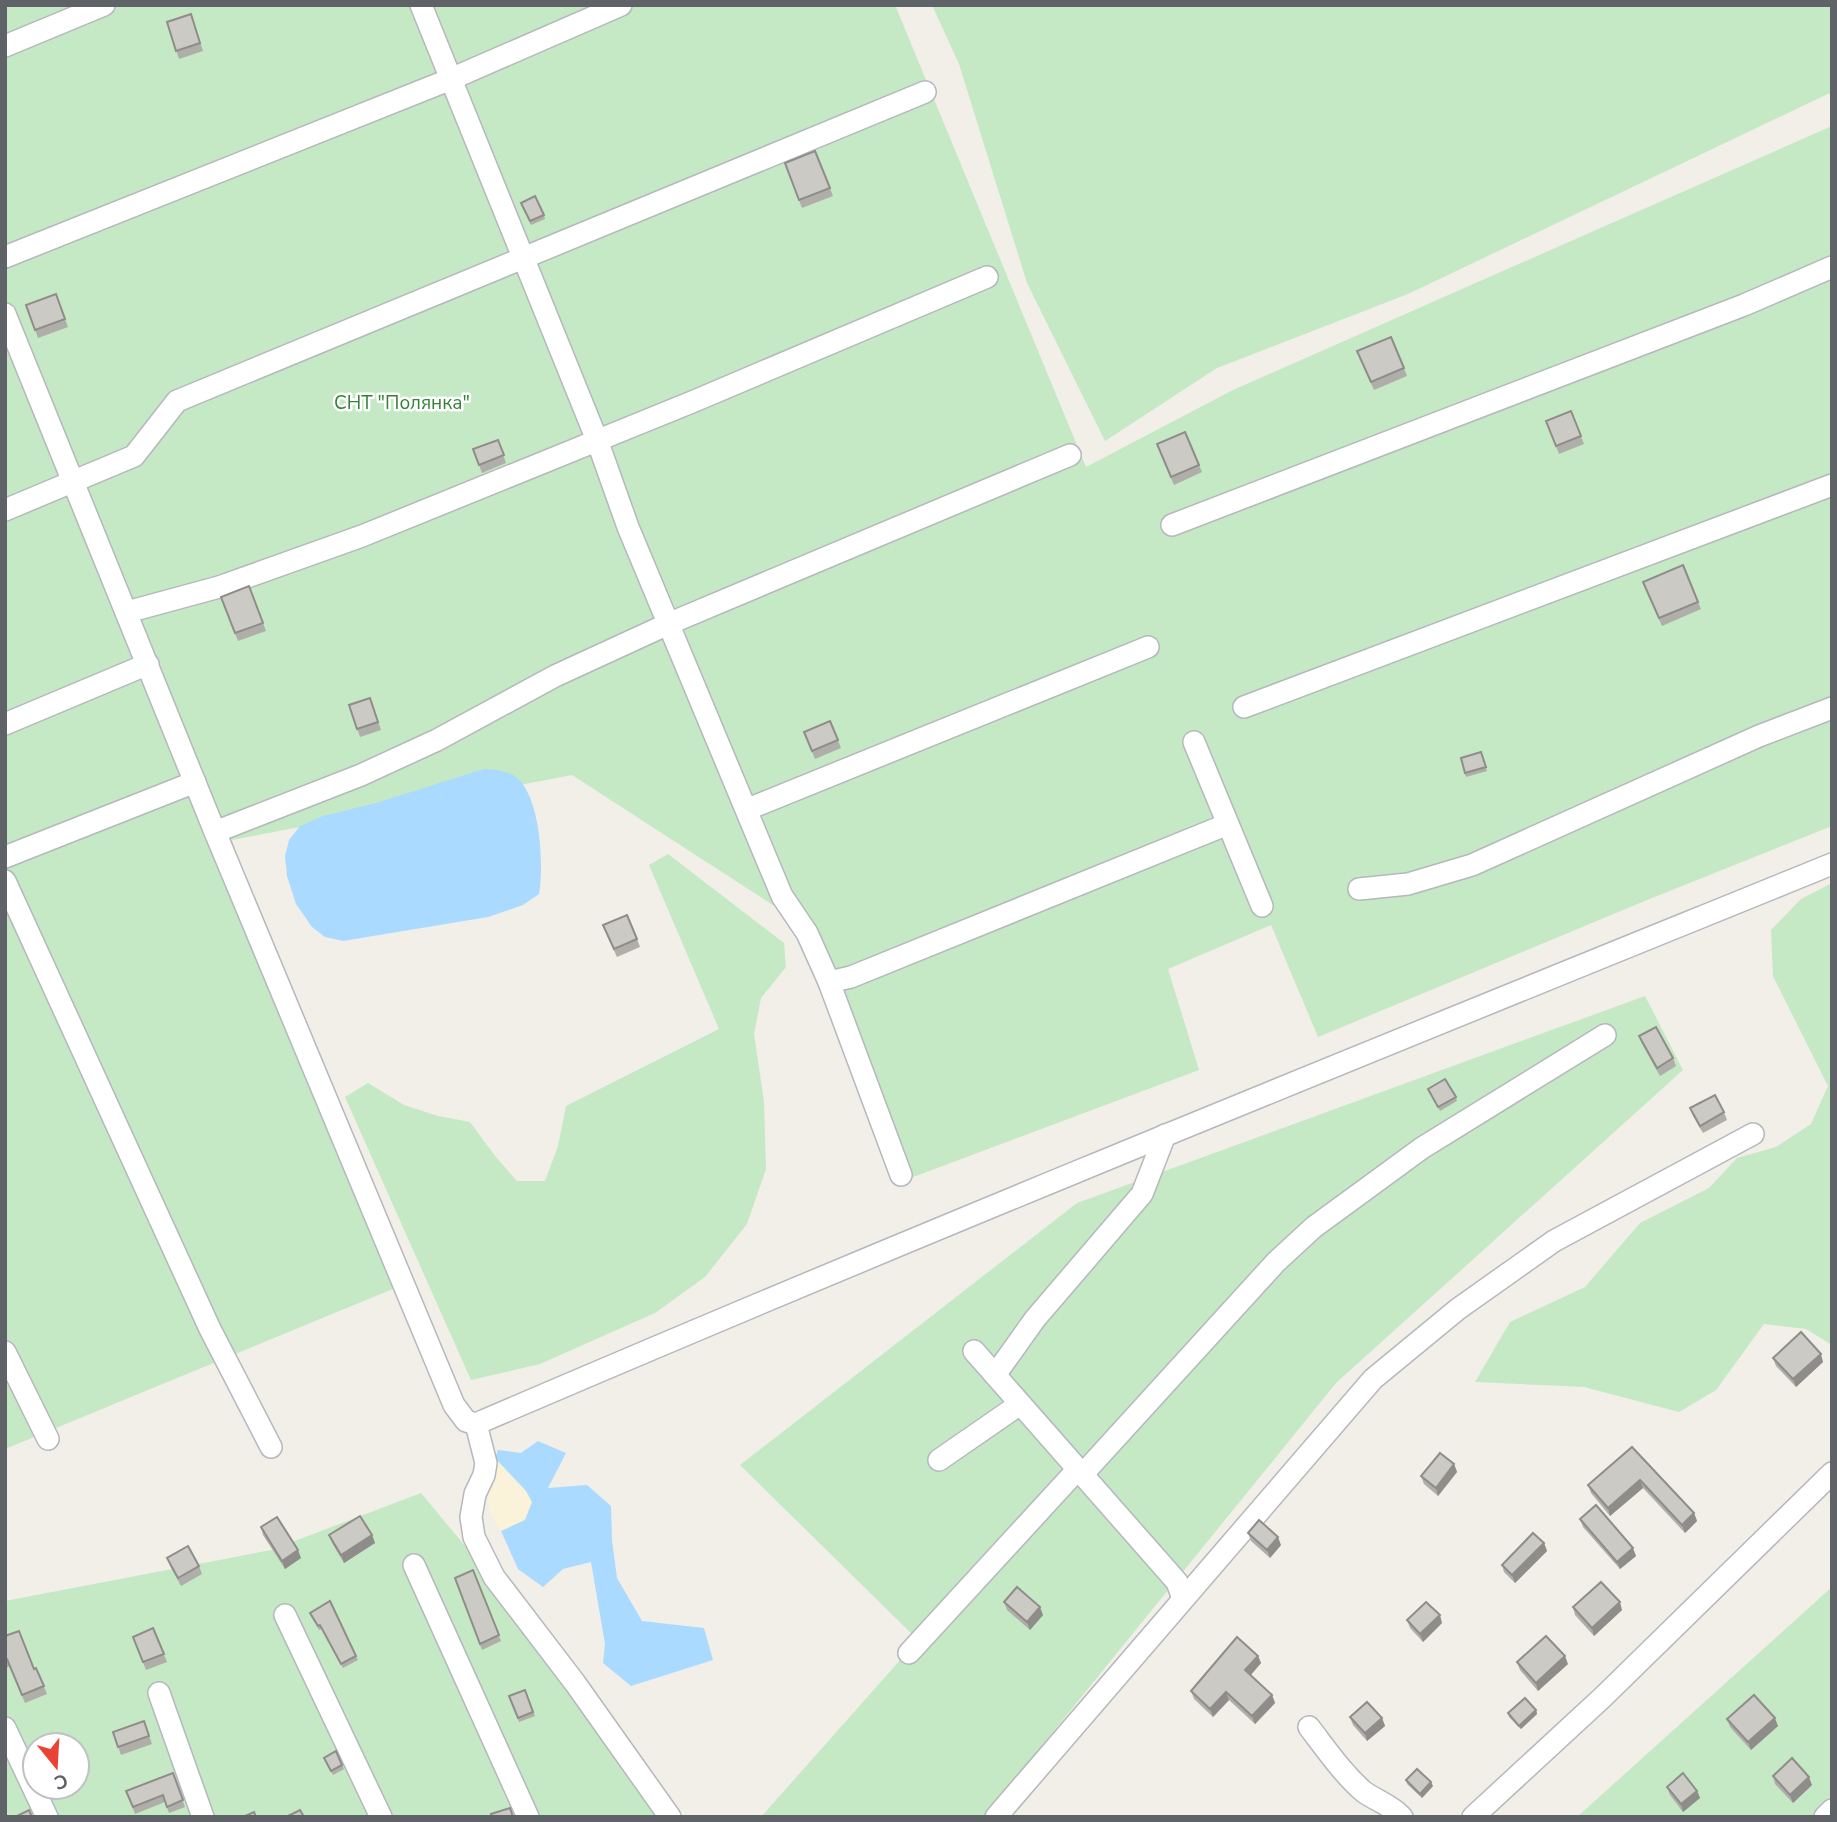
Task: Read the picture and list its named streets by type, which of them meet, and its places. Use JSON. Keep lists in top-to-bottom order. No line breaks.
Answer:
{"parks":["СНТ \"Полянка\""],"north":"bottom"}
